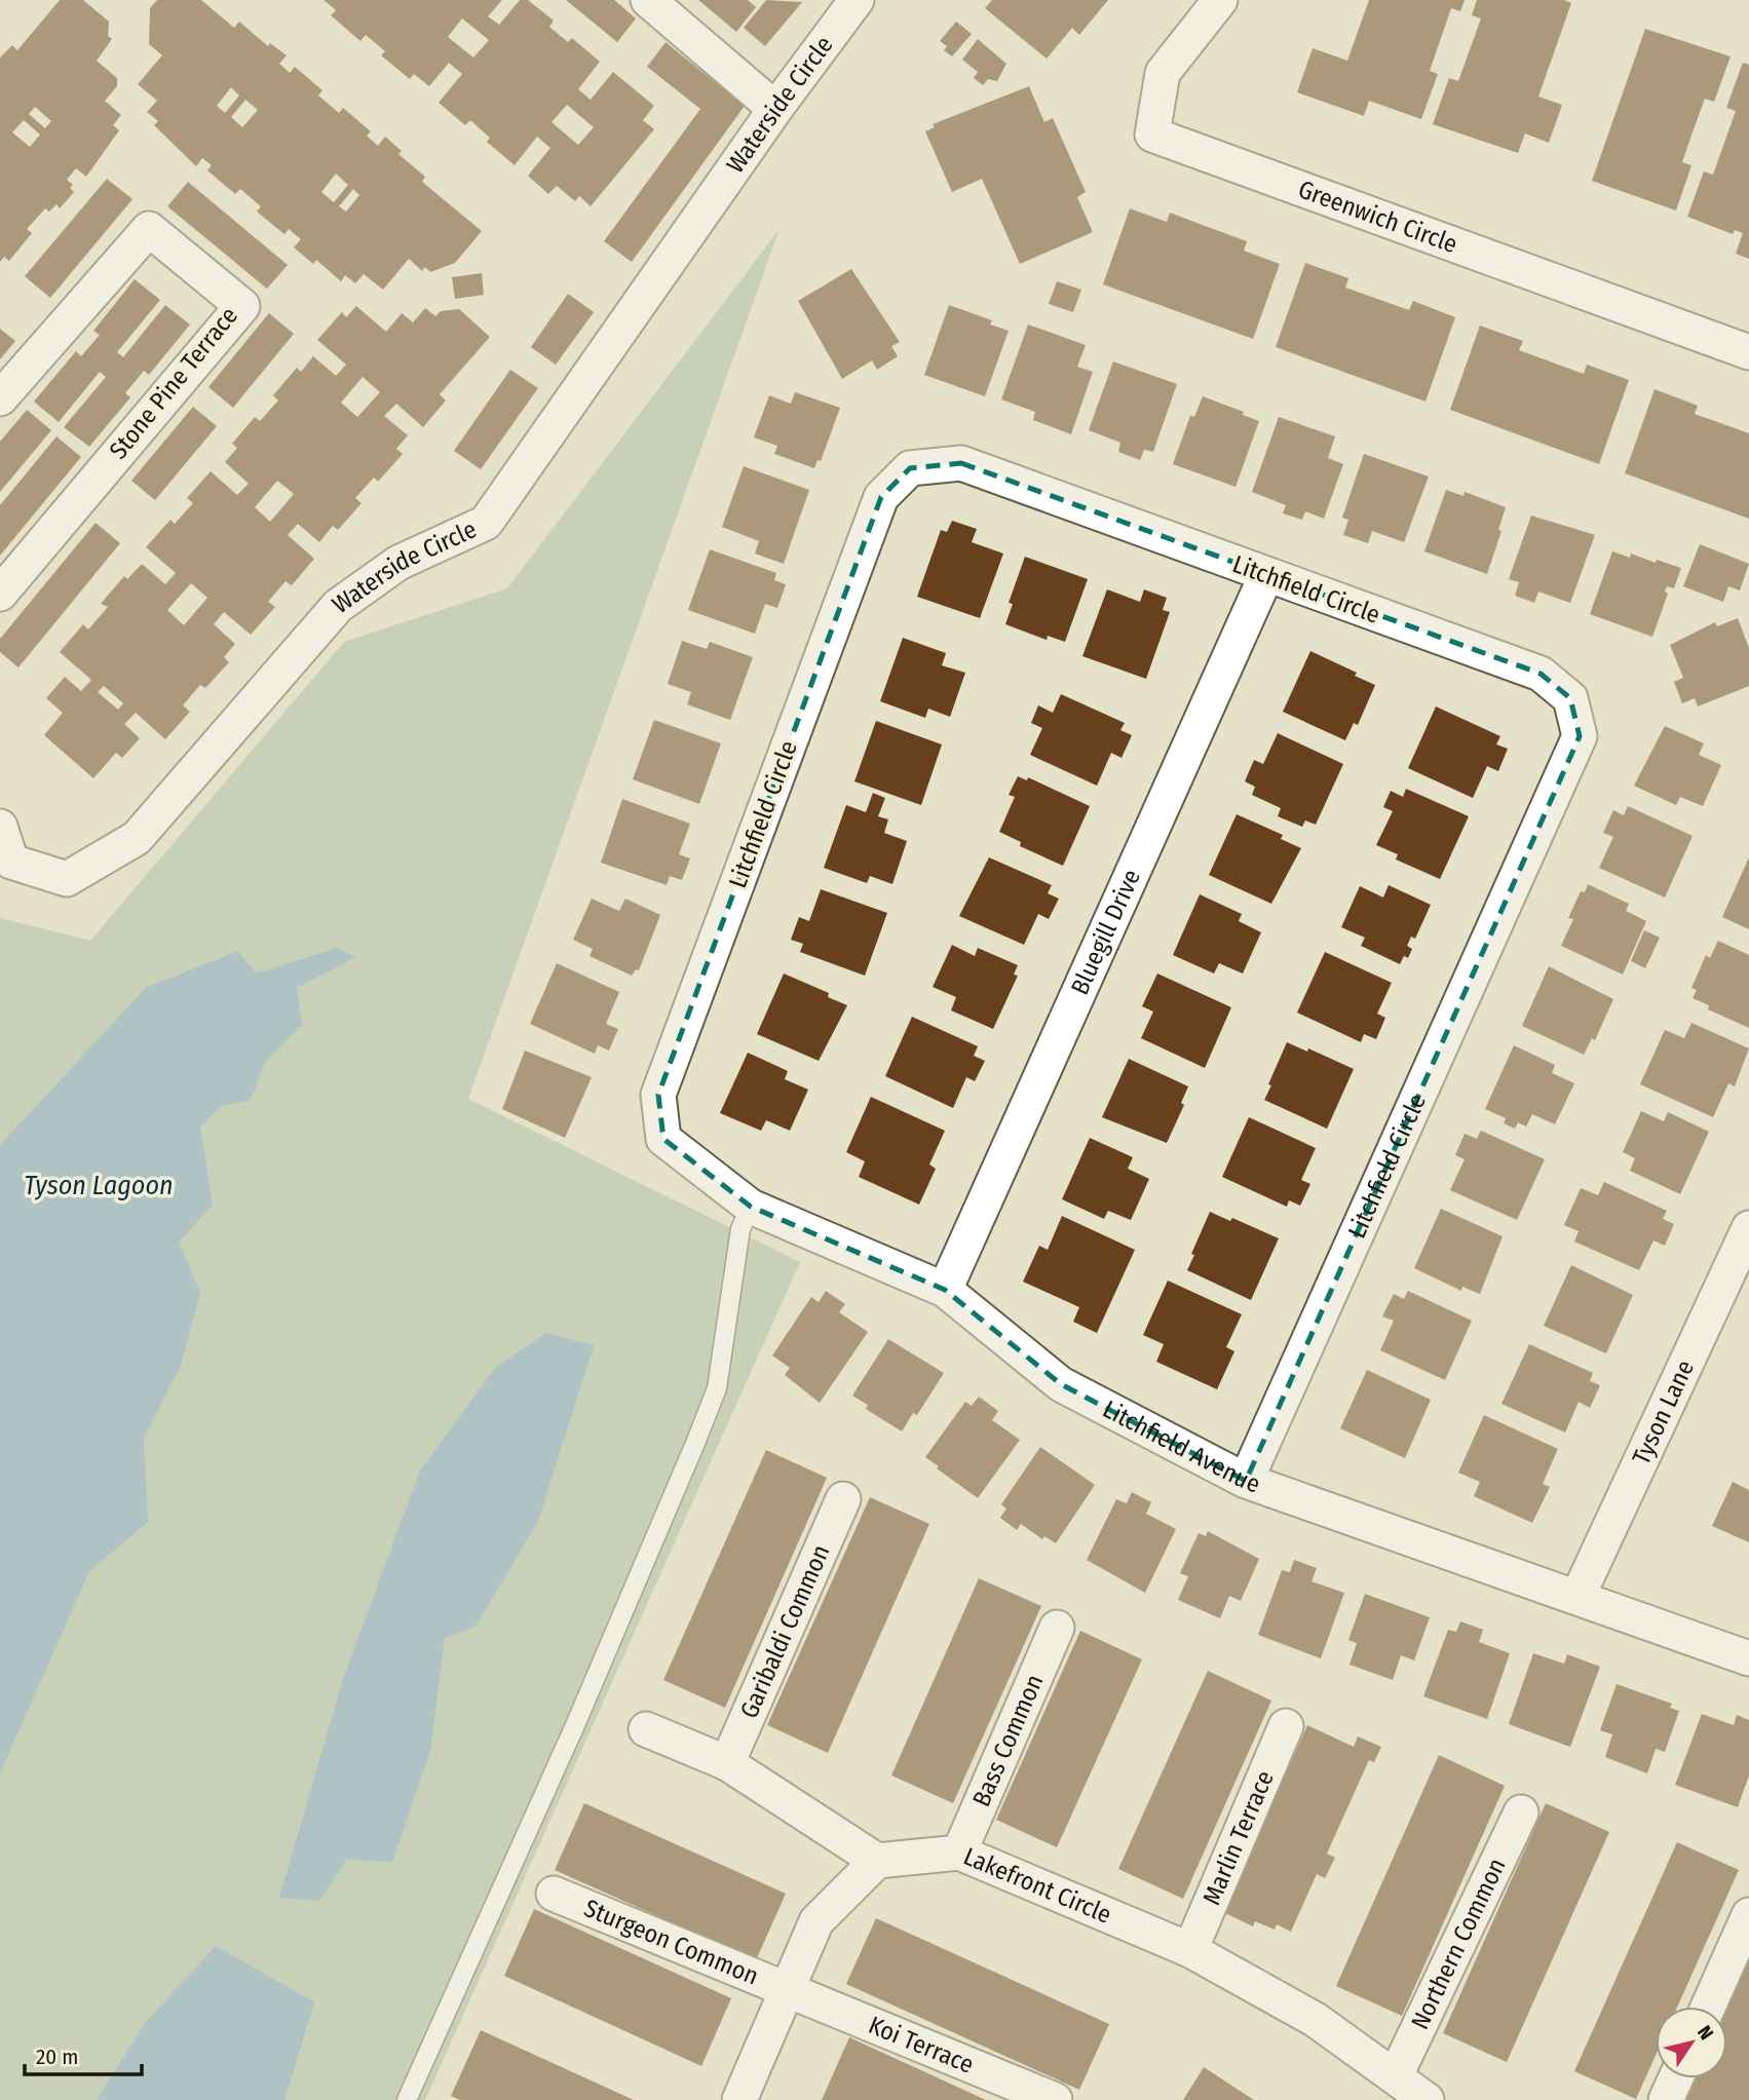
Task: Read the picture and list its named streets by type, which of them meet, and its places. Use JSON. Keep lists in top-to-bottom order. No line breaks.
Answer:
{"streets":{"street":["Waterside Circle","Greenwich Circle","Stone Pine Terrace","Litchfield Circle","Bluegill Drive","Tyson Lane","Litchfield Avenue","Garibaldi Common","Bass Common","Marlin Terrace","Lakefront Circle","Sturgeon Common","Northern Common","Koi Terrace"]},"crossings":[["Litchfield Circle","Bluegill Drive"],["Litchfield Circle","Litchfield Avenue"],["Bluegill Drive","Litchfield Avenue"],["Tyson Lane","Litchfield Avenue"],["Bass Common","Lakefront Circle"],["Marlin Terrace","Lakefront Circle"],["Lakefront Circle","Northern Common"],["Sturgeon Common","Koi Terrace"]],"water":["Tyson Lagoon"],"scale_bar":"20 m","north":"top right"}
